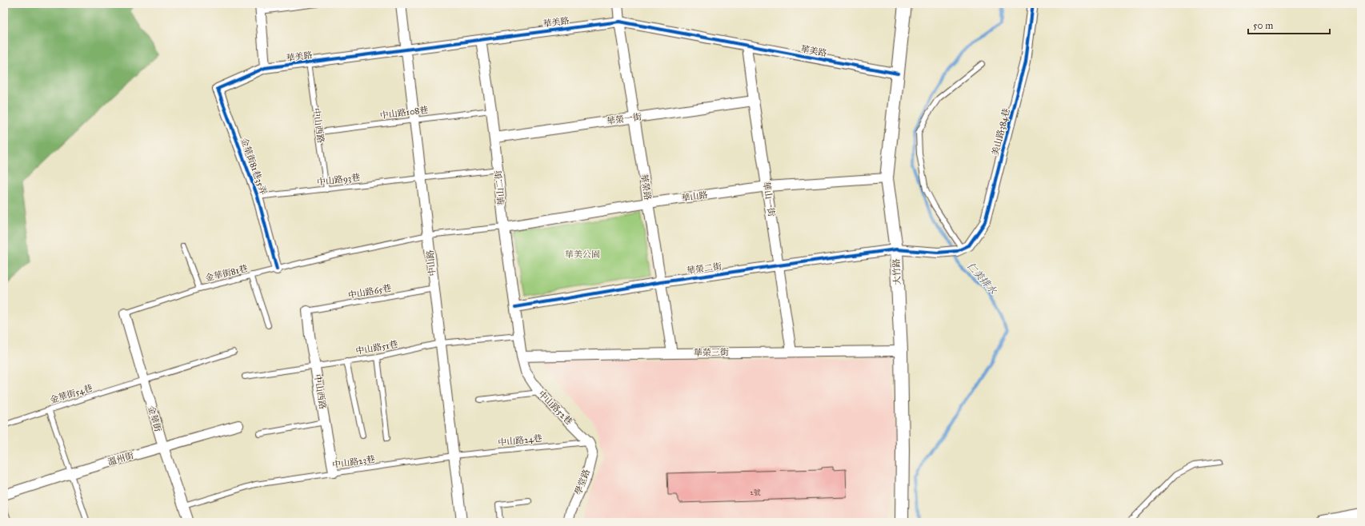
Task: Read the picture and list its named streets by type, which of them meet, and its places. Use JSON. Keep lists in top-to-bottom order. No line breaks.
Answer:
{"streets":{"street":["華美路","華榮一街","中山西路","美山路384巷","金華街81巷35弄","華榮路","華山二街","華山路","華山一街","中山路","華榮二街","大竹路","華榮三街","中山路52巷","金華街","溫州街","學堂路"],"lane":["中山路108巷","中山路93巷","金華街81巷","中山路65巷","中山路51巷","金華街54巷","中山路24巷","中山路23巷"]},"crossings":[["華美路","中山西路"],["華美路","金華街81巷35弄"],["華美路","華榮路"],["華美路","華山二街"],["華美路","華山一街"],["華美路","中山路"],["華美路","大竹路"],["中山路108巷","中山西路"],["中山路108巷","華山二街"],["中山路108巷","中山路"],["華榮一街","華榮路"],["華榮一街","華山二街"],["華榮一街","華山一街"],["中山西路","中山路93巷"],["中山西路","中山路65巷"],["中山西路","中山路51巷"],["中山西路","中山路23巷"],["美山路384巷","華榮二街"],["金華街81巷35弄","中山路93巷"],["金華街81巷35弄","金華街81巷"],["中山路93巷","華山二街"],["中山路93巷","中山路"],["華榮路","華山路"],["華榮路","華榮二街"],["華榮路","華榮三街"],["華山二街","華山路"],["華山二街","華榮二街"],["華山二街","金華街81巷"],["華山二街","中山路52巷"],["華山路","華山一街"],["華山路","大竹路"],["華山路","金華街81巷"],["華山一街","華榮二街"],["華山一街","華榮三街"],["中山路","金華街81巷"],["中山路","中山路65巷"],["中山路","中山路51巷"],["中山路","中山路24巷"],["中山路","中山路23巷"],["華榮二街","大竹路"],["大竹路","華榮三街"],["金華街81巷","金華街"],["華榮三街","中山路52巷"],["金華街54巷","金華街"],["中山路52巷","中山路24巷"],["中山路52巷","學堂路"],["金華街","溫州街"],["金華街","中山路23巷"],["中山路24巷","中山路23巷"],["中山路24巷","學堂路"]],"water":["仁美排水"],"parks":["華美公園"],"house_numbers":["2號"],"scale_bar":"50 m"}
